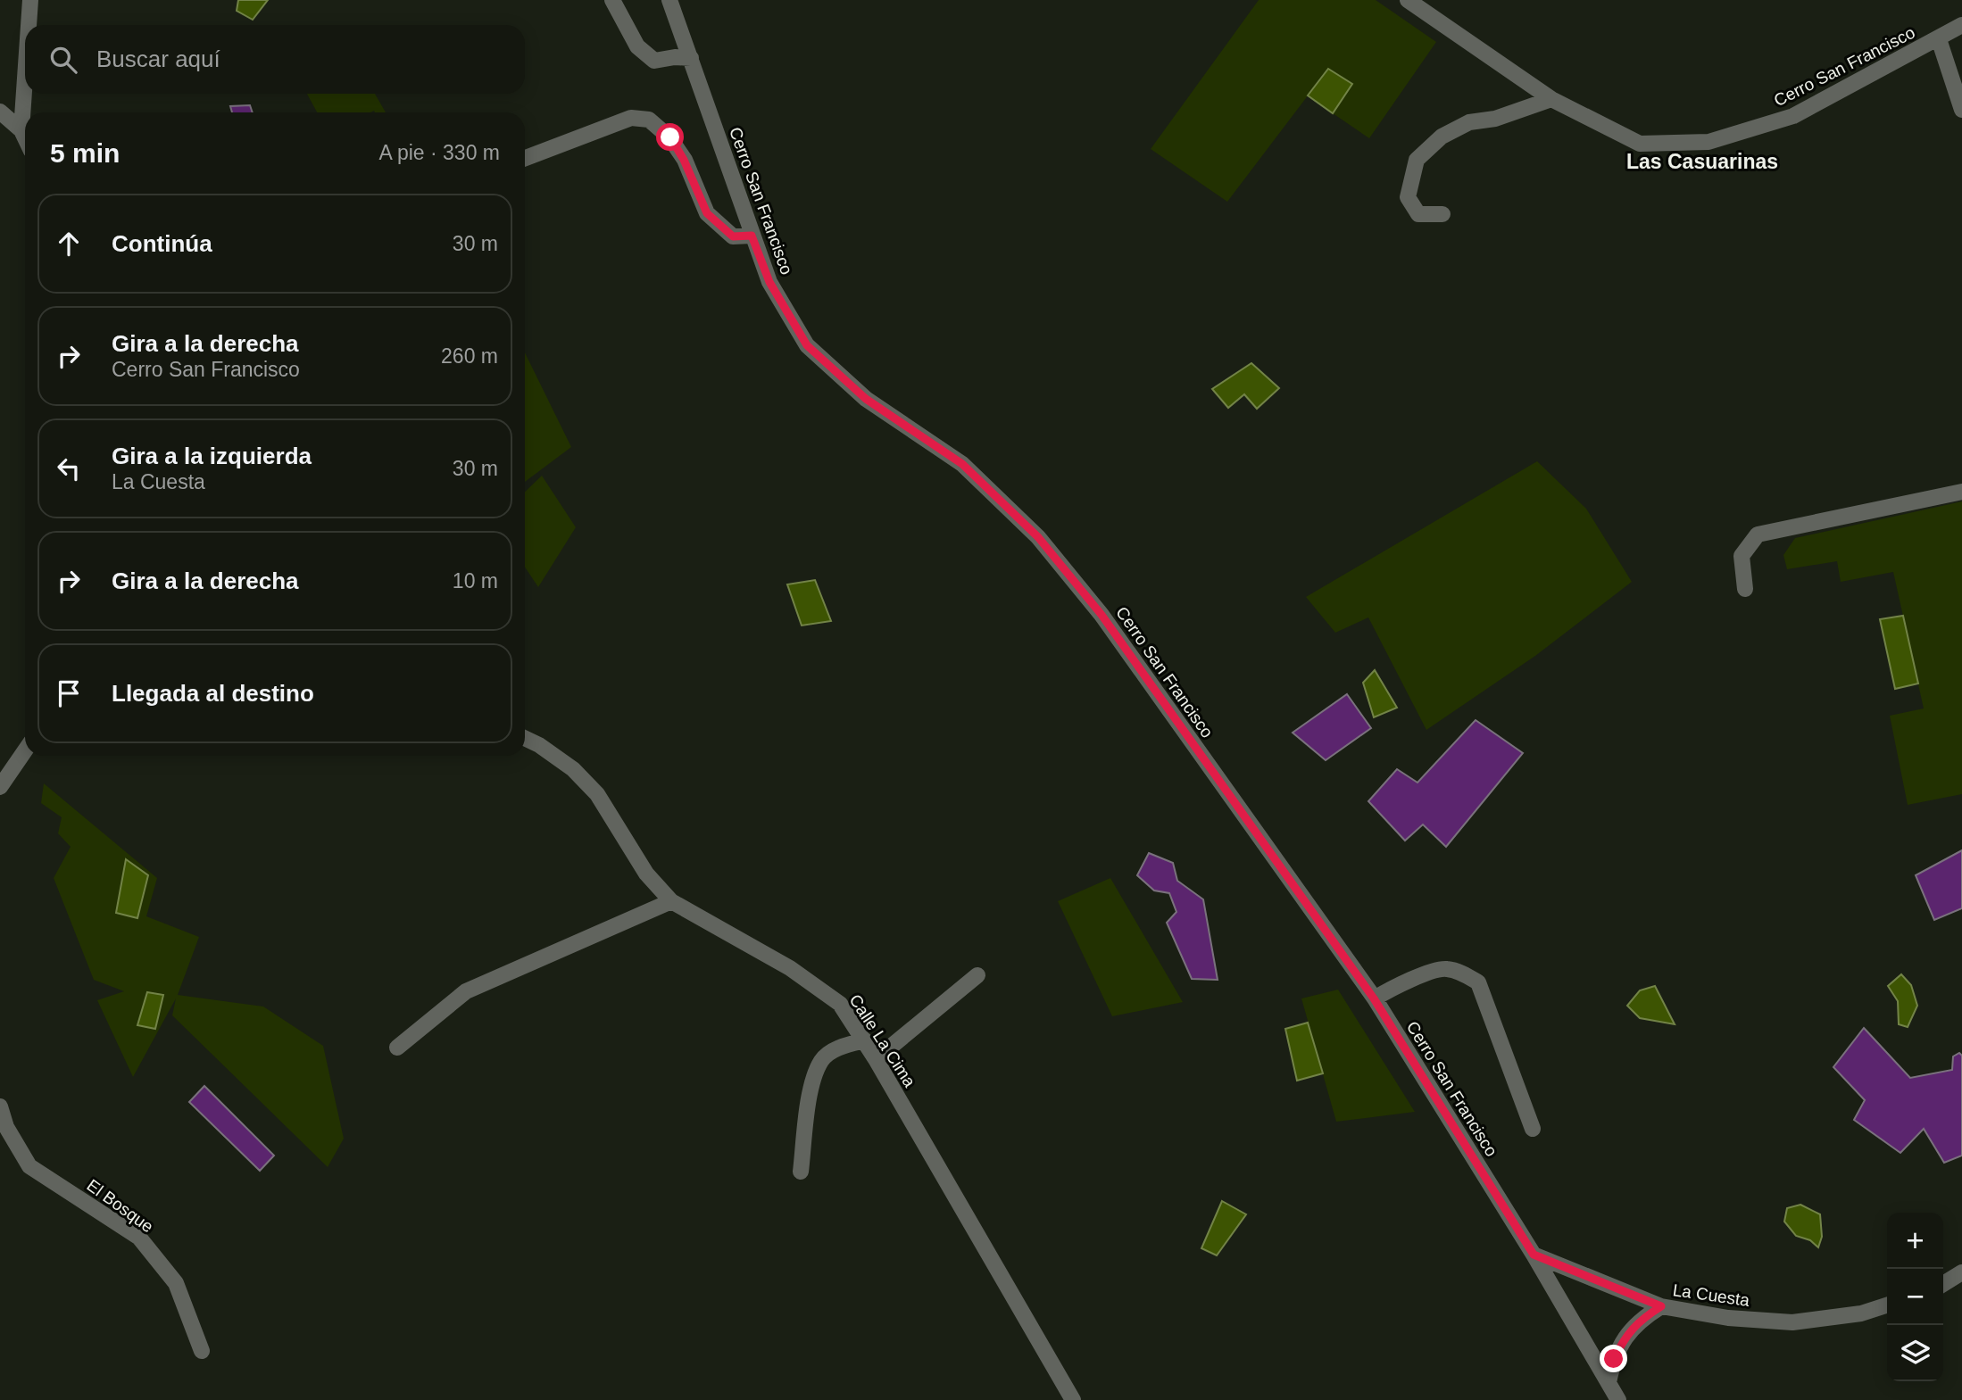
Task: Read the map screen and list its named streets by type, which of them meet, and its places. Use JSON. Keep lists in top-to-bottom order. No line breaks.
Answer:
{"streets":{"street":["Cerro San Francisco","Calle La Cima","El Bosque","La Cuesta"]},"crossings":[["Cerro San Francisco","La Cuesta"]],"districts":["Las Casuarinas"],"page":{"search":"Buscar aquí","heading":["5 min","A pie · 330 m"],"list":[["Continúa","30 m"],["Gira a la derecha","Cerro San Francisco","260 m"],["Gira a la izquierda","La Cuesta","30 m"],["Gira a la derecha","10 m"],"Llegada al destino"],"map_buttons":["+","−"]}}
